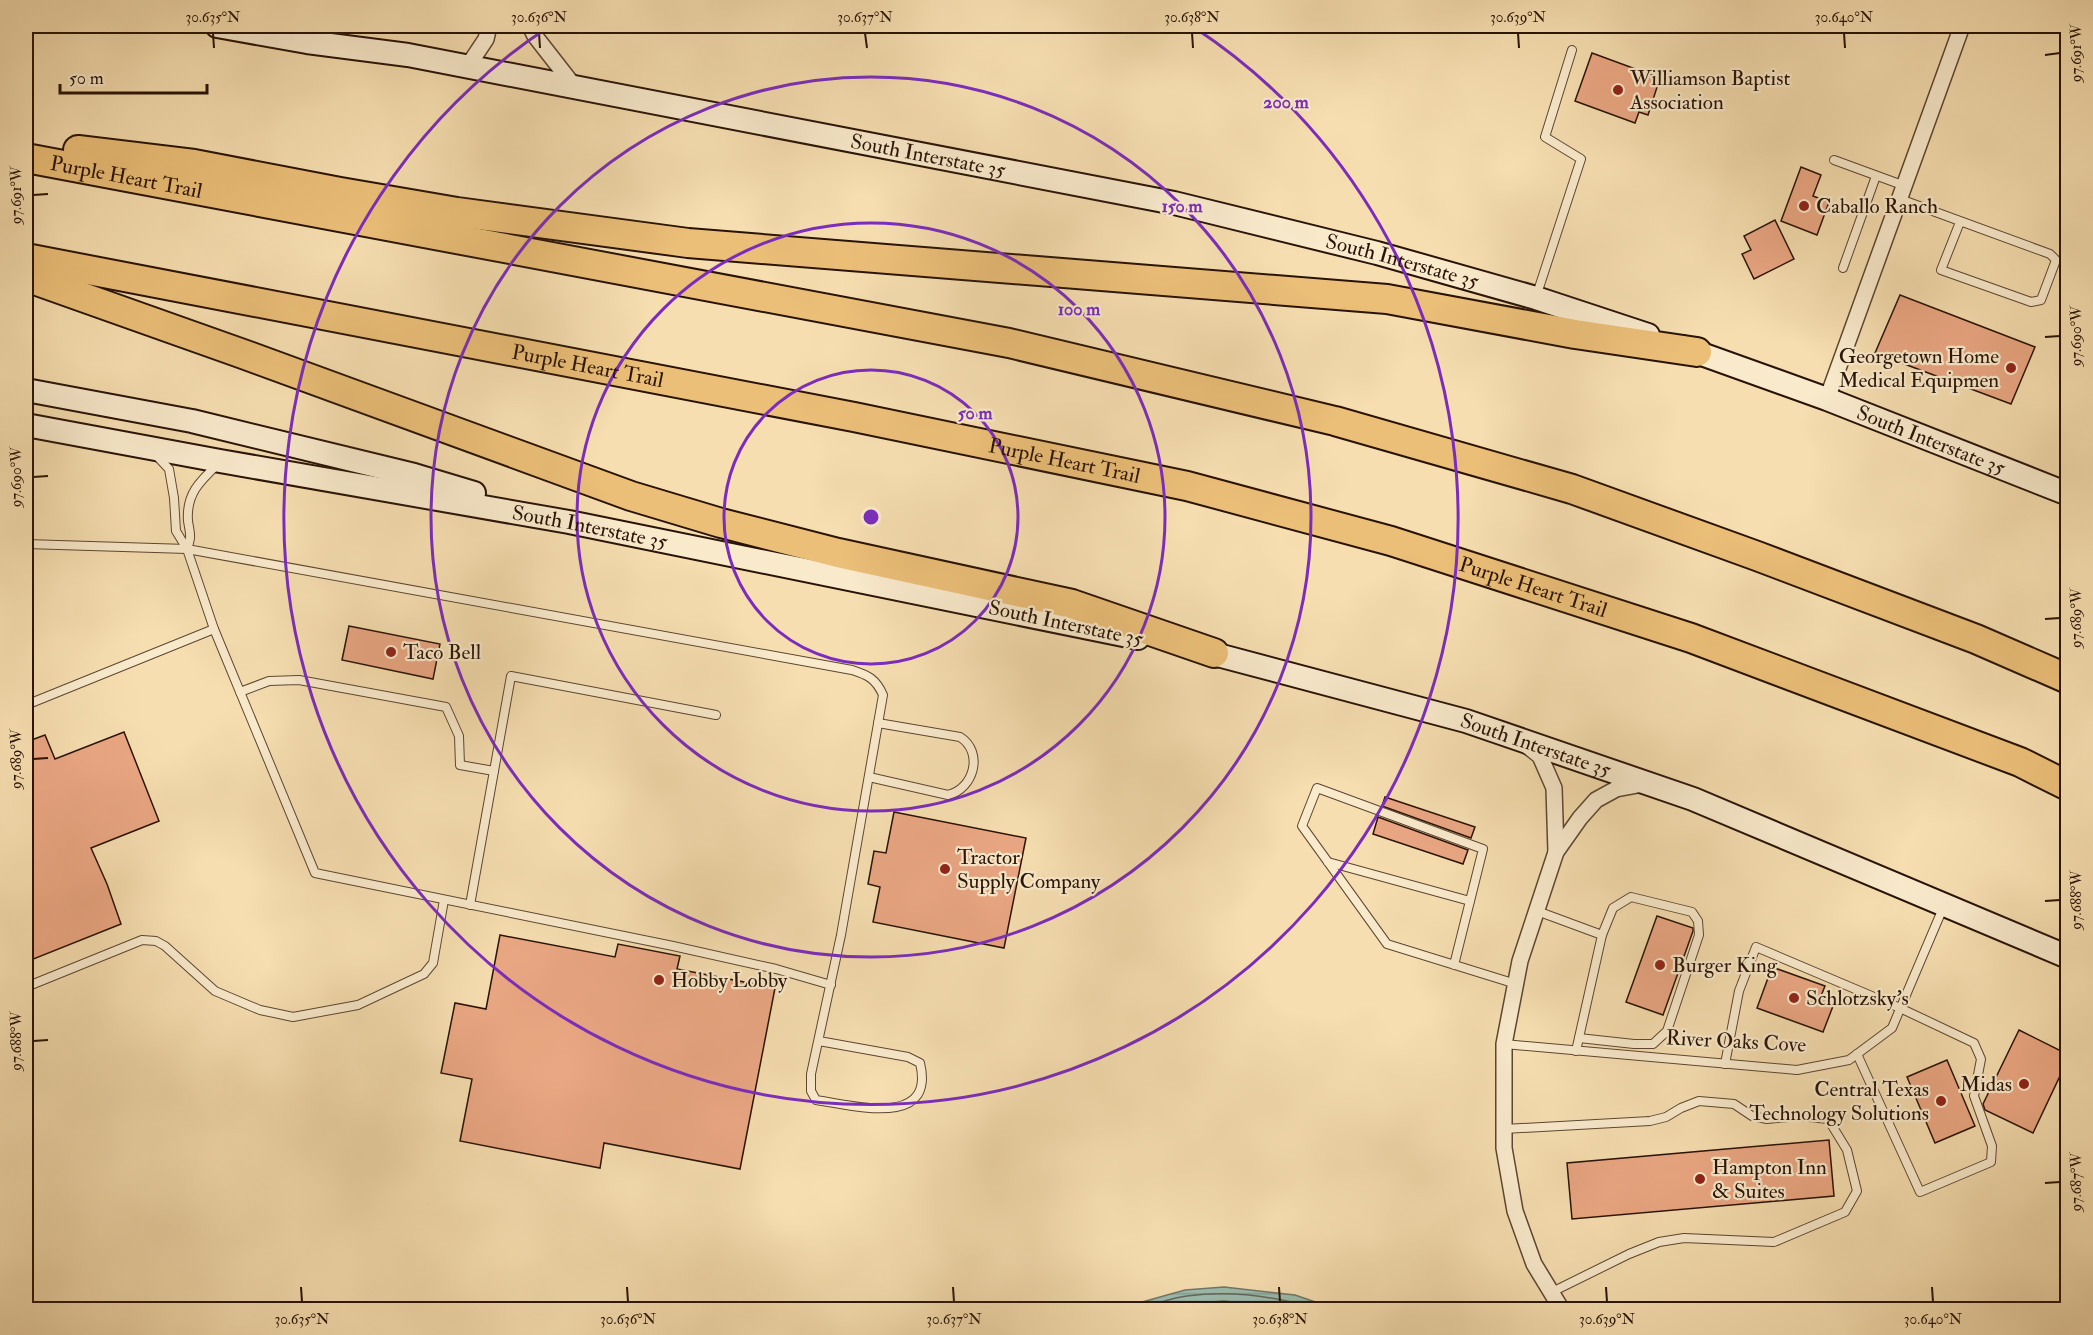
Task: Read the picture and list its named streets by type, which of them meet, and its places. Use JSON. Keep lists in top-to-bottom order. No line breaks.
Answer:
{"streets":{"highway":["Purple Heart Trail"],"main road":["South Interstate 35"],"lane":["River Oaks Cove"]},"crossings":[["South Interstate 35","River Oaks Cove"]],"places":["Williamson Baptist Association","Caballo Ranch","Georgetown Home Medical Equipmen","Taco Bell","Tractor Supply Company","Burger King","Hobby Lobby","Schlotzsky's","Midas","Central Texas Technology Solutions","Hampton Inn & Suites"],"scale_bar":"50 m","coordinates":["30.635°N","30.636°N","30.637°N","30.638°N","30.639°N","30.640°N","97.691°W","97.690°W","97.689°W","97.688°W","97.687°W"],"rings":["200 m","150 m","100 m","50 m"]}
